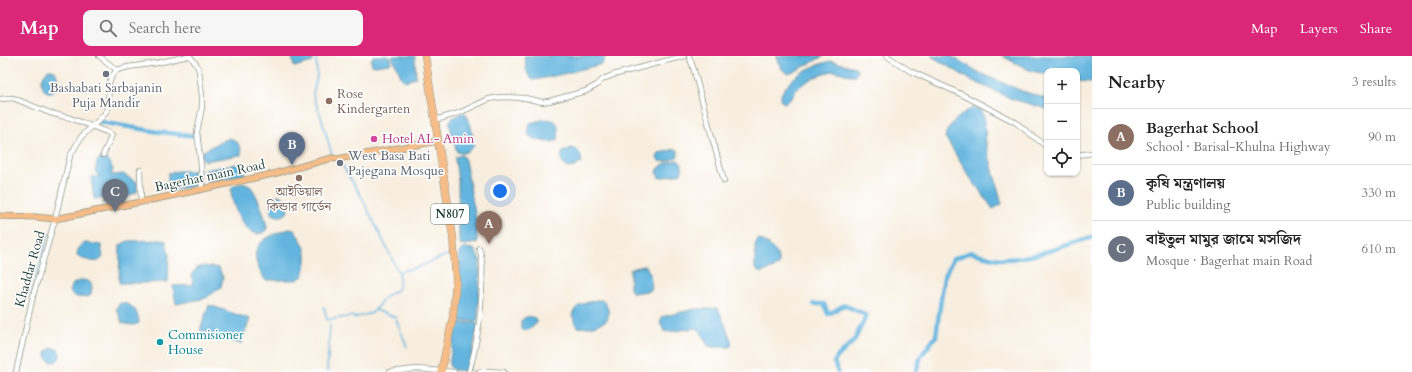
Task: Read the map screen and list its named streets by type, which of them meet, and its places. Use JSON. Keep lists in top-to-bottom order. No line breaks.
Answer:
{"streets":{"highway":["N807"],"main road":["Bagerhat main Road"],"street":["Khaddar Road"]},"crossings":[["Bagerhat main Road","N807"],["Bagerhat main Road","Khaddar Road"]],"places":["Bashabati Sarbajanin Puja Mandir","Rose Kindergarten","Hotel AL- Amin","West Basa Bati Pajegana Mosque","আইডিয়াল কিন্ডার গার্ডেন","Commisioner House"],"page":{"header":"Map","search":"Search here","nav":["Map","Layers","Share"],"heading":["Nearby","3 results"],"map_buttons":["+","−"],"list":[{"mark":"A","name":"Bagerhat School","note":"School · Barisal-Khulna Highway","value":"90 m"},{"mark":"B","name":"কৃষি মন্ত্রণালয়","note":"Public building","value":"330 m"},{"mark":"C","name":"বাইতুল মামুর জামে মসজিদ","note":"Mosque · Bagerhat main Road","value":"610 m"}],"pins":["B","C","A"]}}
